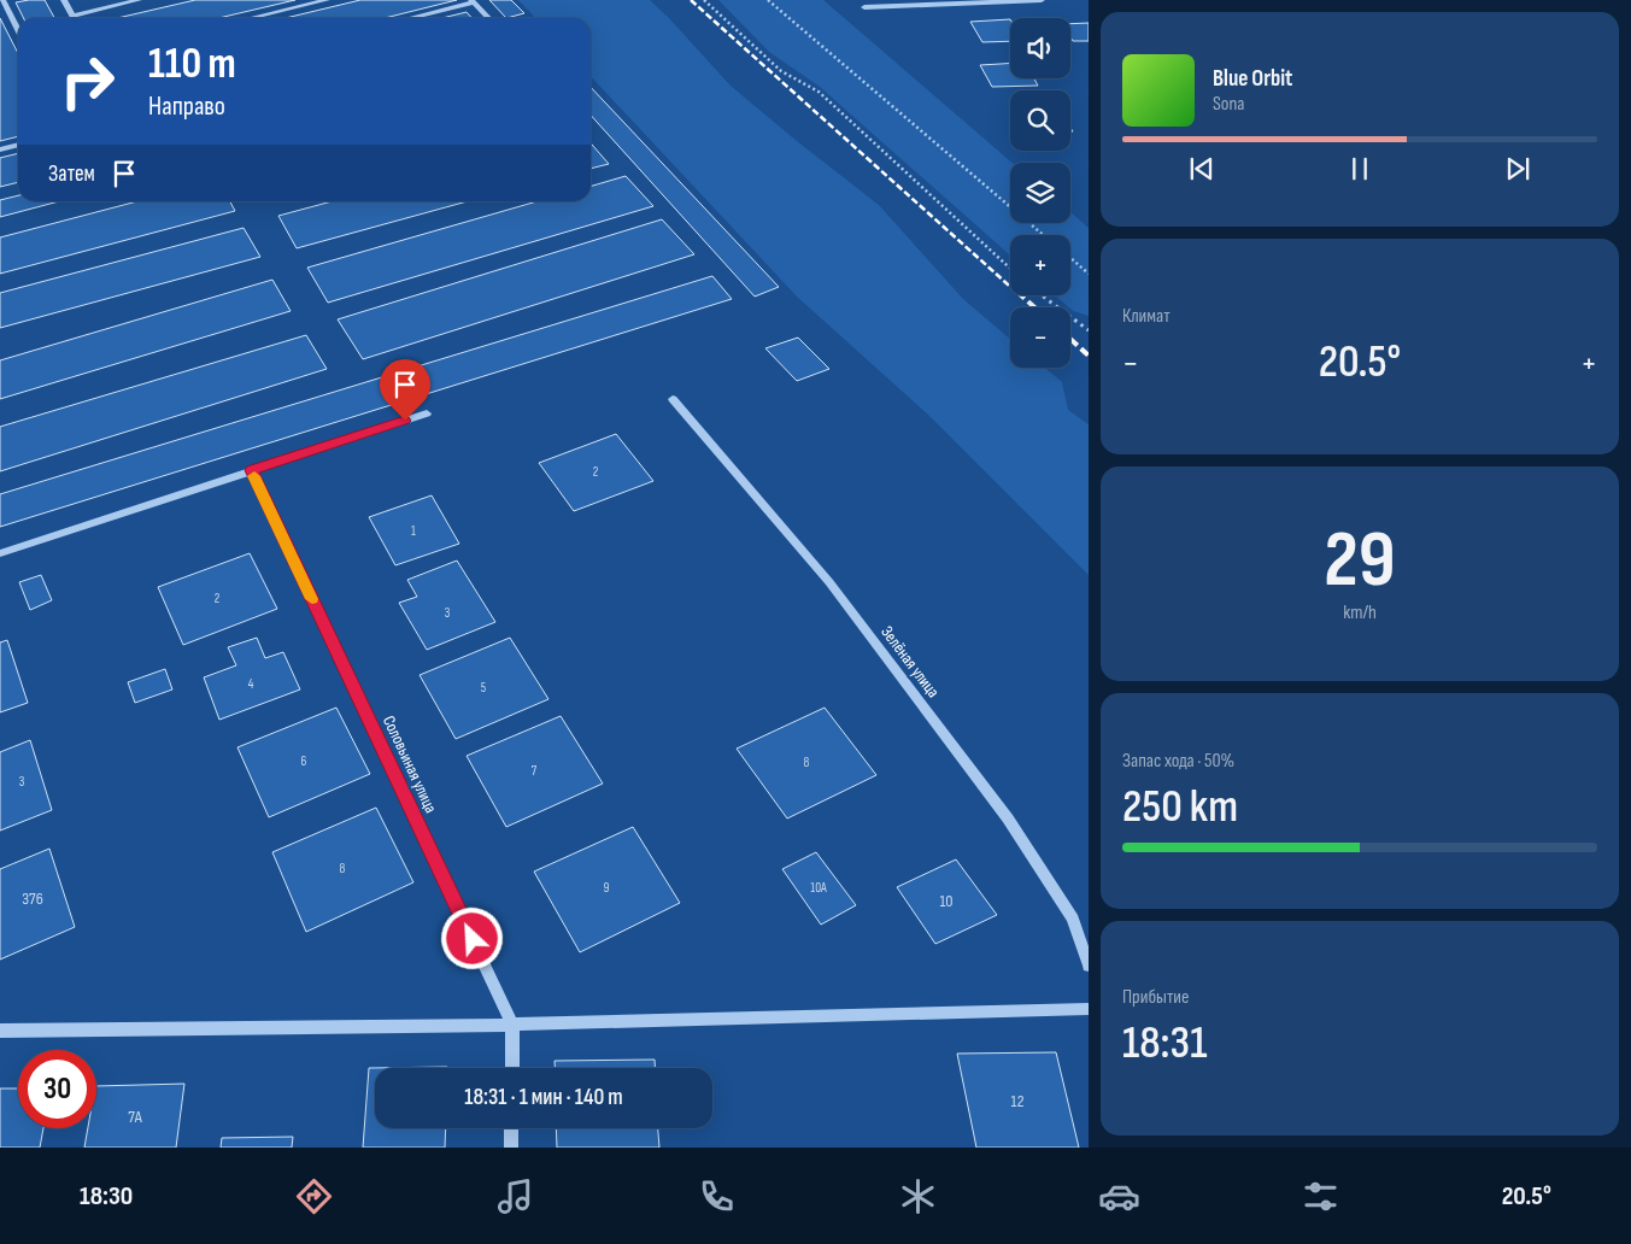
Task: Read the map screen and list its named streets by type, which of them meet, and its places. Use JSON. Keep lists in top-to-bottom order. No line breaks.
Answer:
{"streets":{"street":["Зелёная улица","Соловьиная улица"]},"house_numbers":["2","1","2","3","4","5","6","8","7","3","8","9","10А","376","10","12","7А"],"page":{"map_buttons":["+","−"],"turn":["110 m","Направо"],"song":["Blue Orbit","Sona"],"then":"Затем","tile":["Климат",["29","km/h"],["Запас хода · 50%","250 km"],["Прибытие","18:31"]],"heat":["−","20.5°","+"],"limit":"30","trip":"18:31 · 1 мин · 140 m","tabs":["18:30","20.5°"]}}
